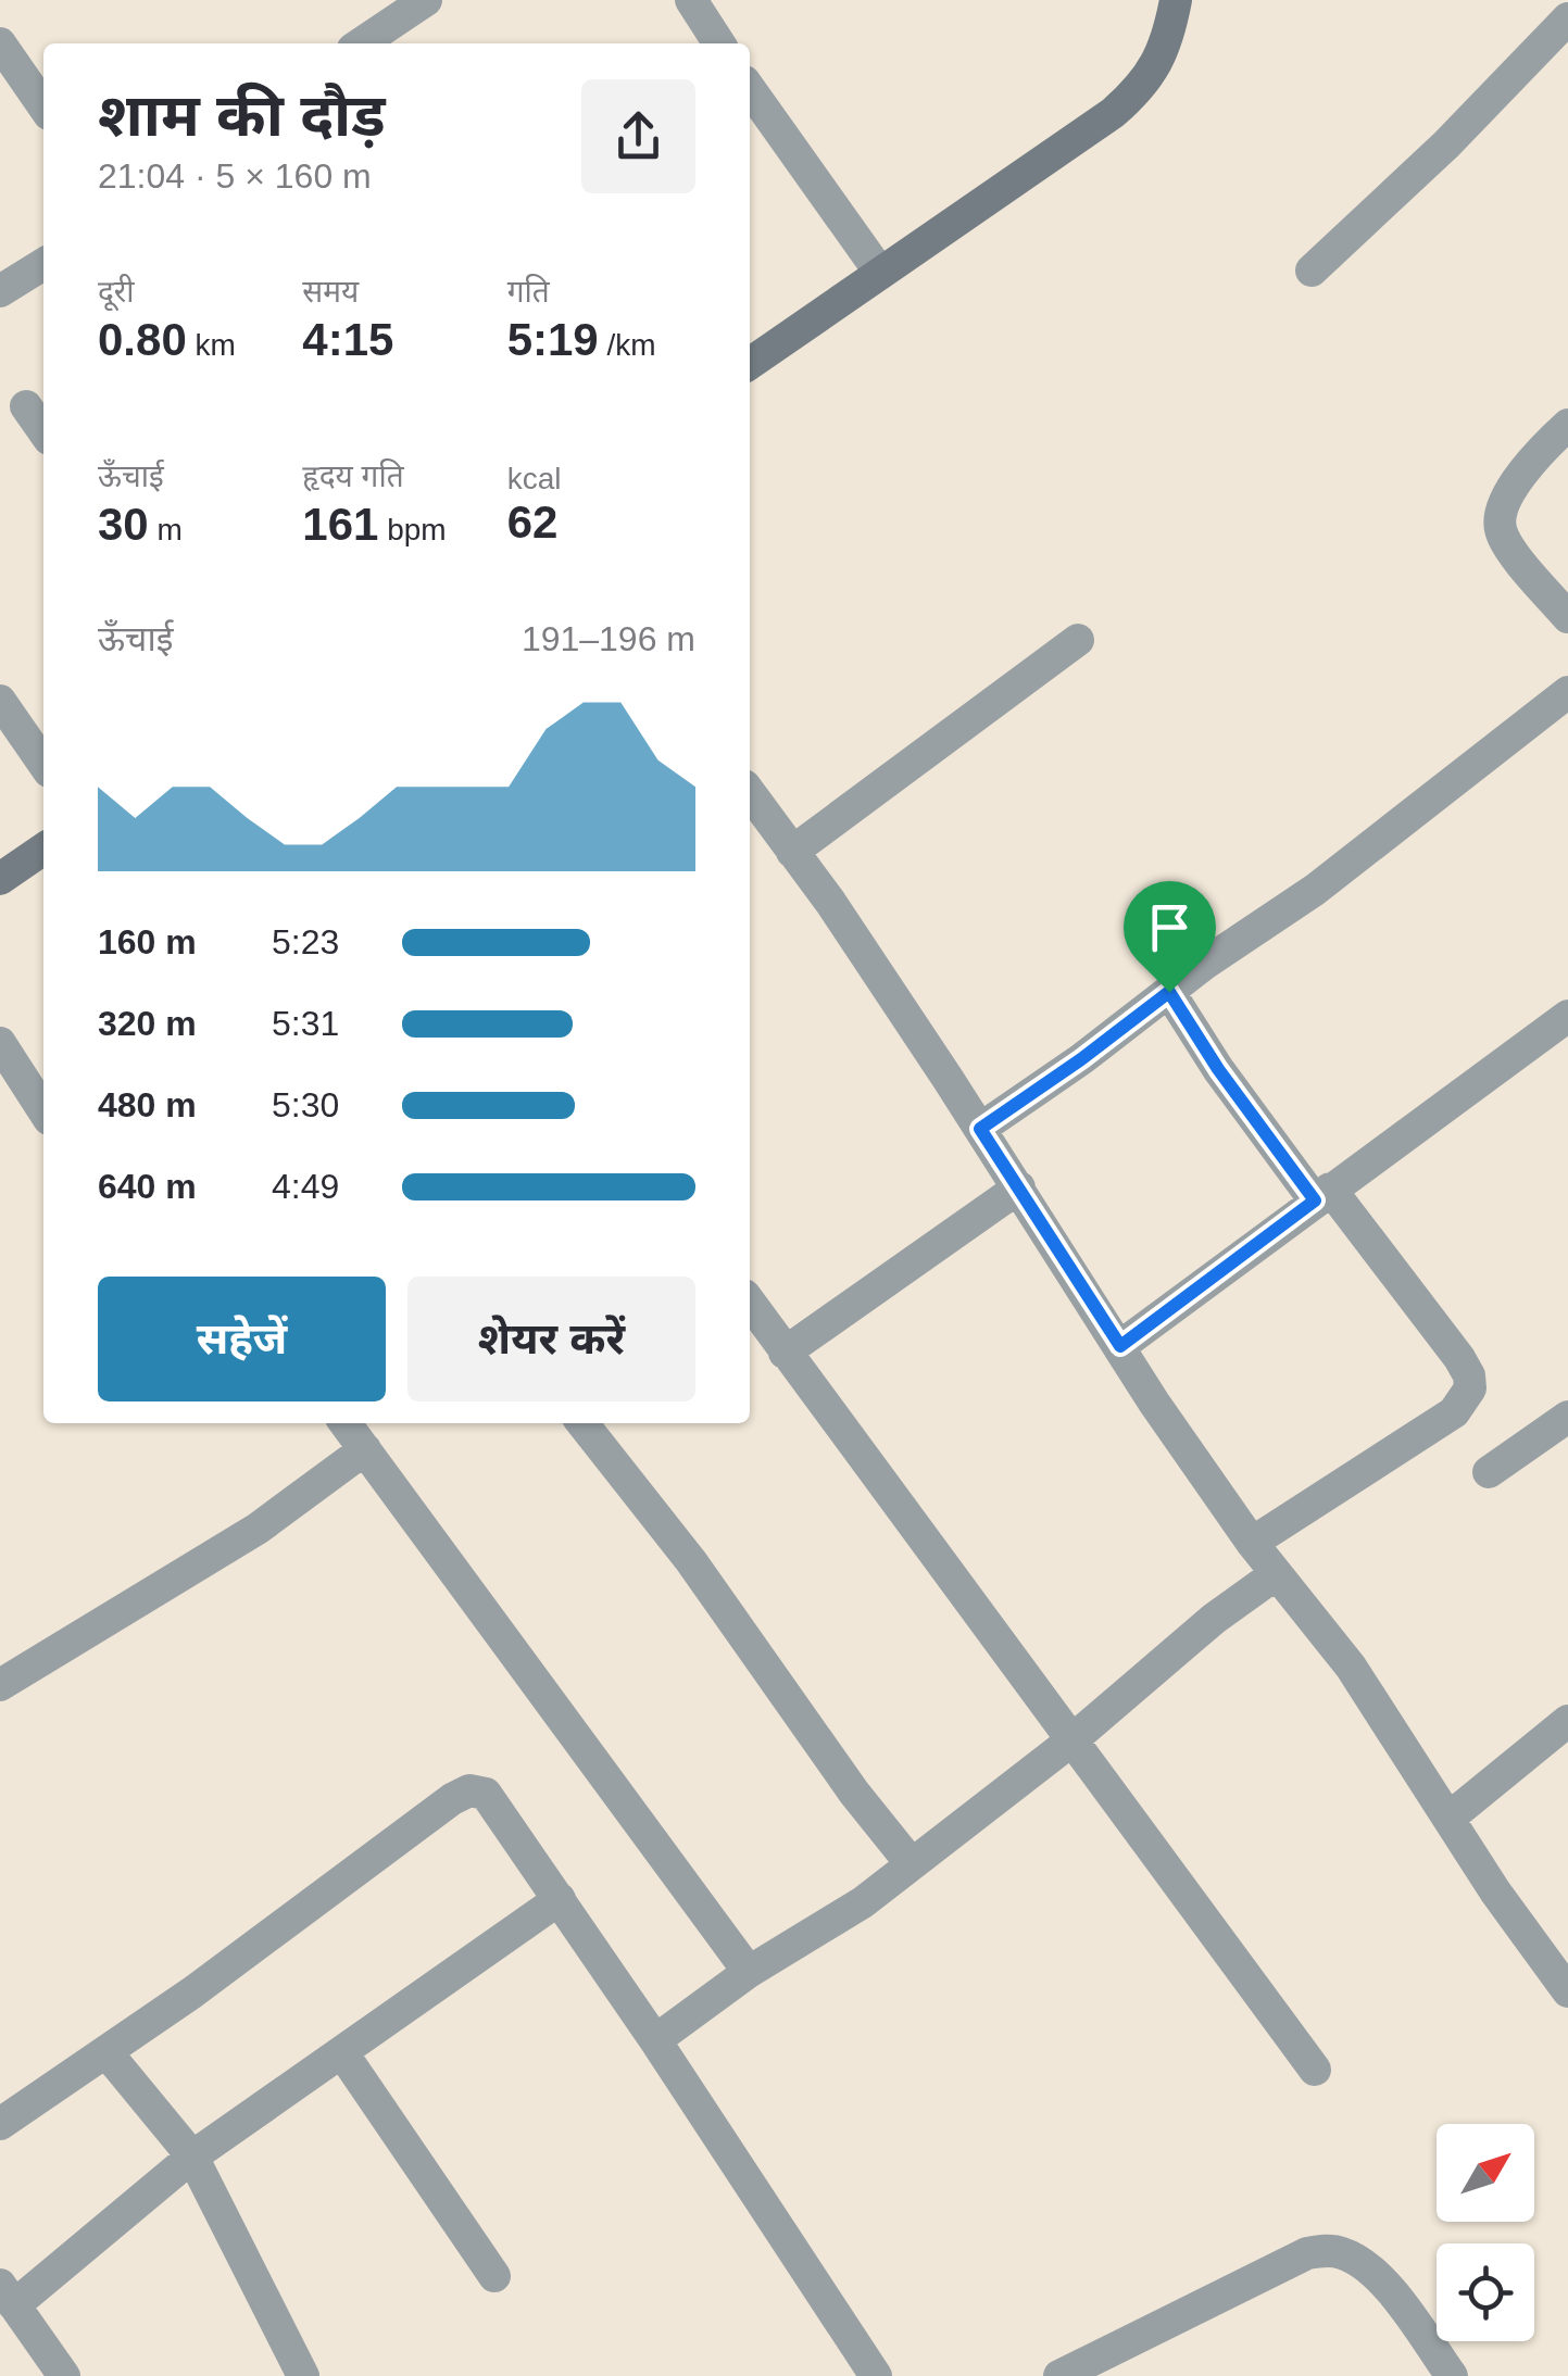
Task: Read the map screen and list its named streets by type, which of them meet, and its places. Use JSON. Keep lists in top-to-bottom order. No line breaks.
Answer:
{"north":"top right","page":{"heading":["शाम की दौड़","21:04 · 5 × 160 m"],"stats":[["दूरी","0.80 km"],["समय","4:15"],["गति","5:19 /km"],["ऊँचाई","30 m"],["हृदय गति","161 bpm"],["kcal","62"]],"chart":["ऊँचाई","191–196 m"],"list":[{"name":"160 m","note":"5:23"},{"name":"320 m","note":"5:31"},{"name":"480 m","note":"5:30"},{"name":"640 m","note":"4:49"}],"buttons":["सहेजें","शेयर करें"]}}
